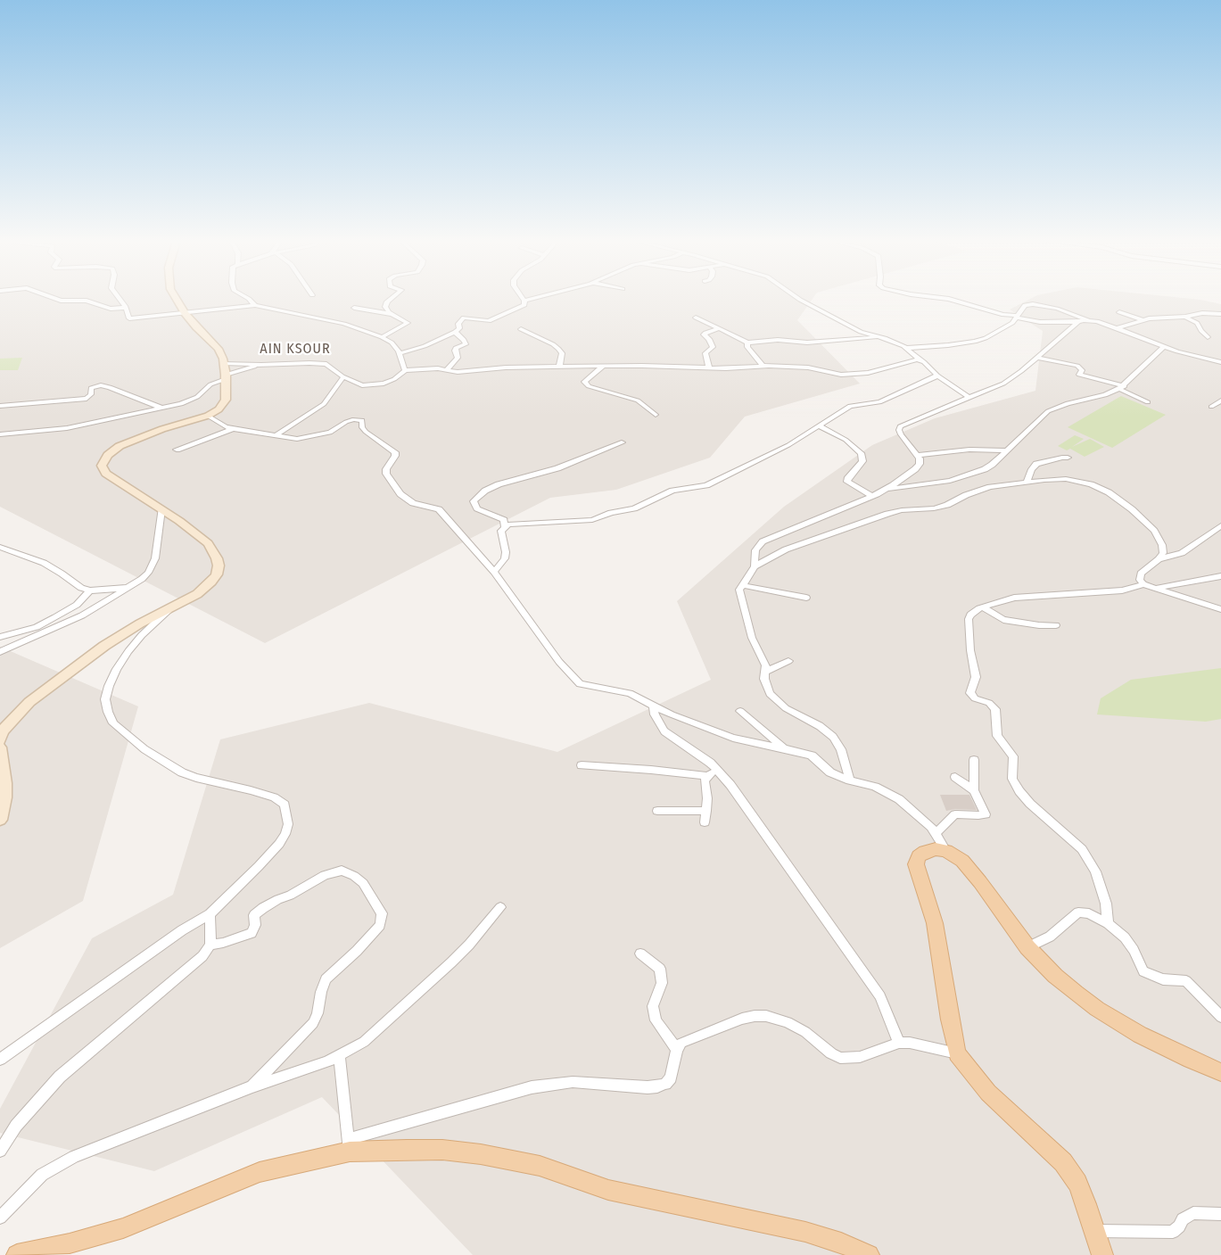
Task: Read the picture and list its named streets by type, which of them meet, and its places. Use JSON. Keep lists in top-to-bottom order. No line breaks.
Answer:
{"districts":["AIN KSOUR"]}
